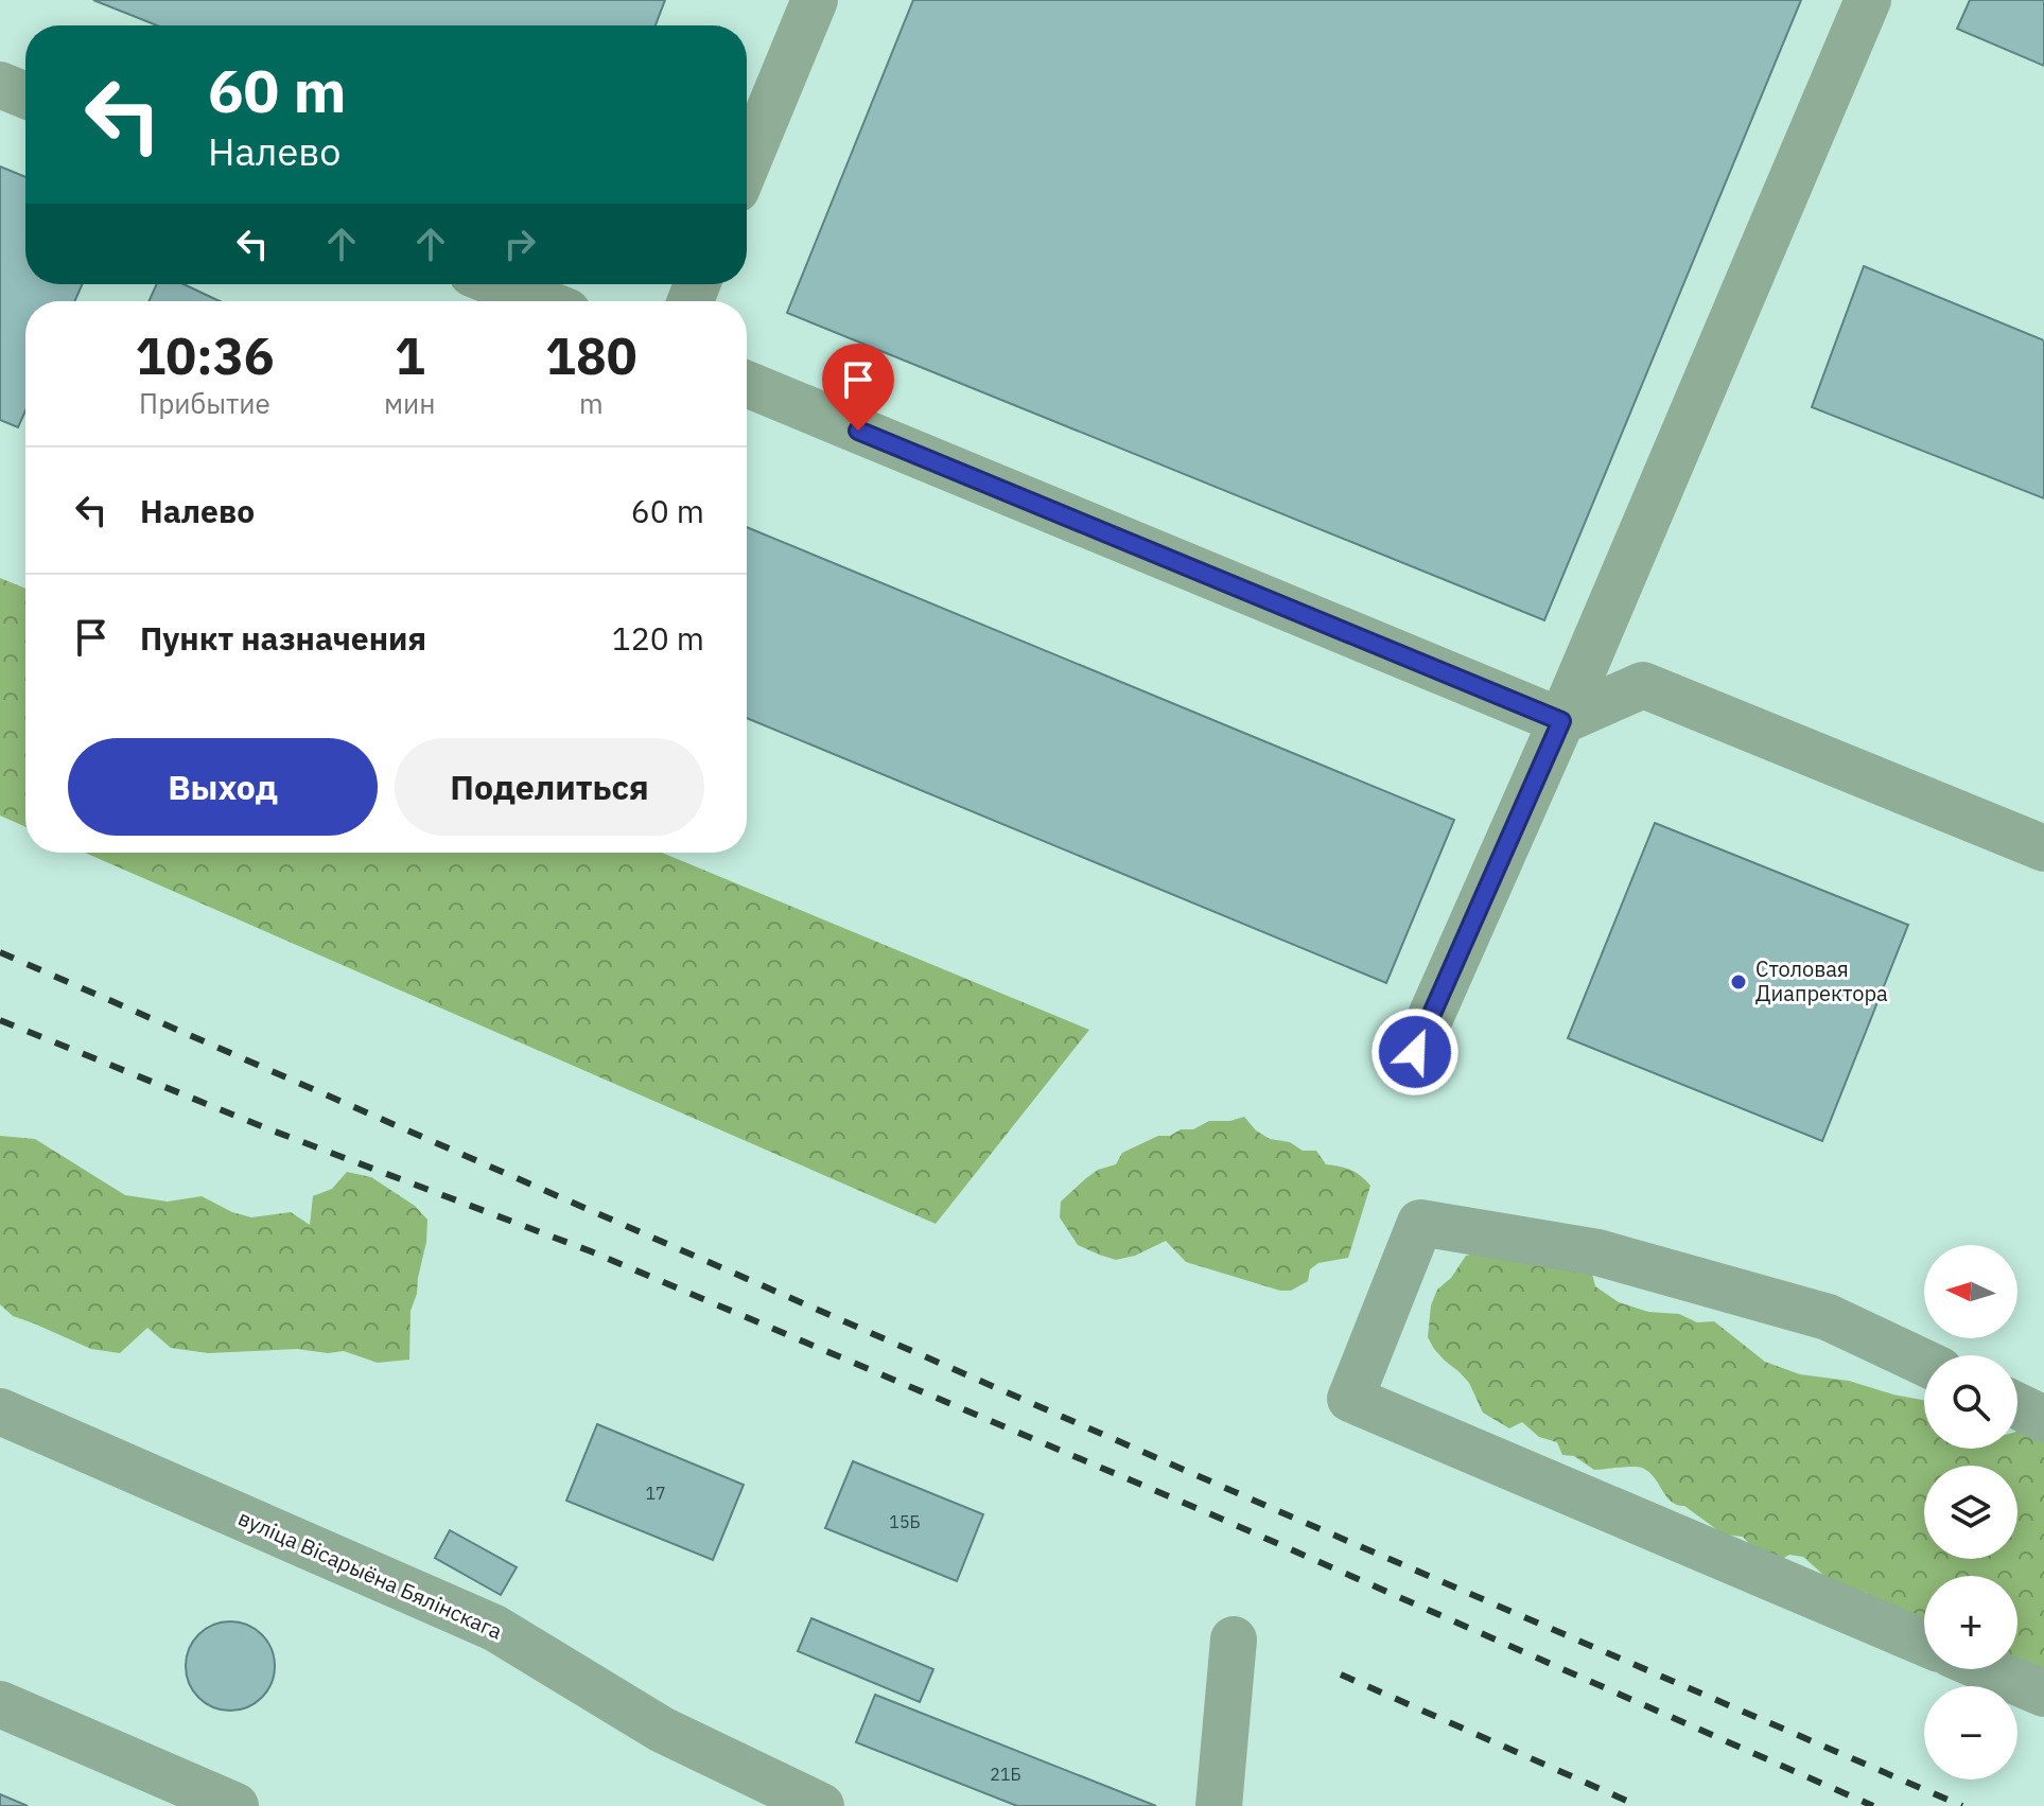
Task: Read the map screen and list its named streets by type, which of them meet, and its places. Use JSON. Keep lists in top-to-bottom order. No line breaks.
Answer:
{"streets":{"street":["вуліца Вісарыёна Бялінскага"]},"places":["Столовая Диапректора"],"house_numbers":["17","15Б","21Б"],"north":"left","page":{"turn":["60 m","Налево"],"eta":["10:36","Прибытие","1","мин","180","m"],"list":[{"name":"Налево","value":"60 m"},{"name":"Пункт назначения","value":"120 m"}],"buttons":["Выход","Поделиться"],"map_buttons":["+","−"]}}
